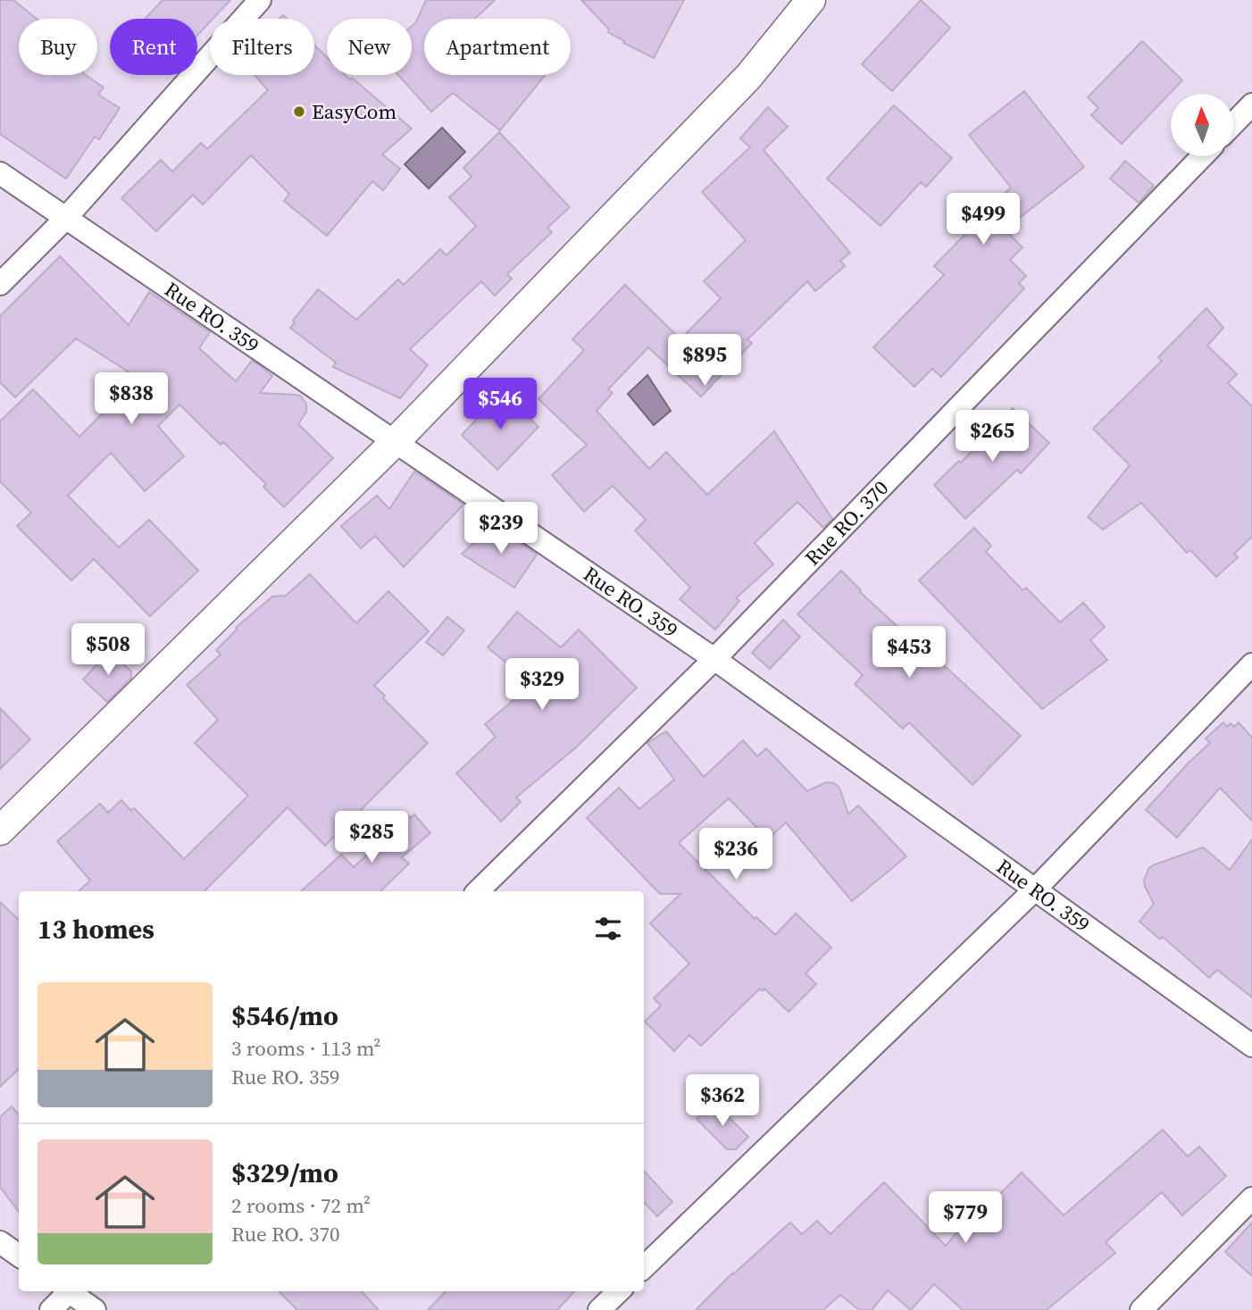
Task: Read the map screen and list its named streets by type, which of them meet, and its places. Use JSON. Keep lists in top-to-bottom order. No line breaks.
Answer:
{"streets":{"street":["Rue RO. 359","Rue RO. 370"]},"crossings":[["Rue RO. 359","Rue RO. 370"]],"places":["EasyCom"],"north":"top","page":{"chip":["Buy","Rent","Filters","New","Apartment"],"price":["$499","$895","$838","$546","$265","$239","$508","$453","$329","$285","$236","$362","$779"],"heading":"13 homes","list":[{"name":"$546/mo","note":"3 rooms · 113 m² · Rue RO. 359"},{"name":"$329/mo","note":"2 rooms · 72 m² · Rue RO. 370"}]}}
